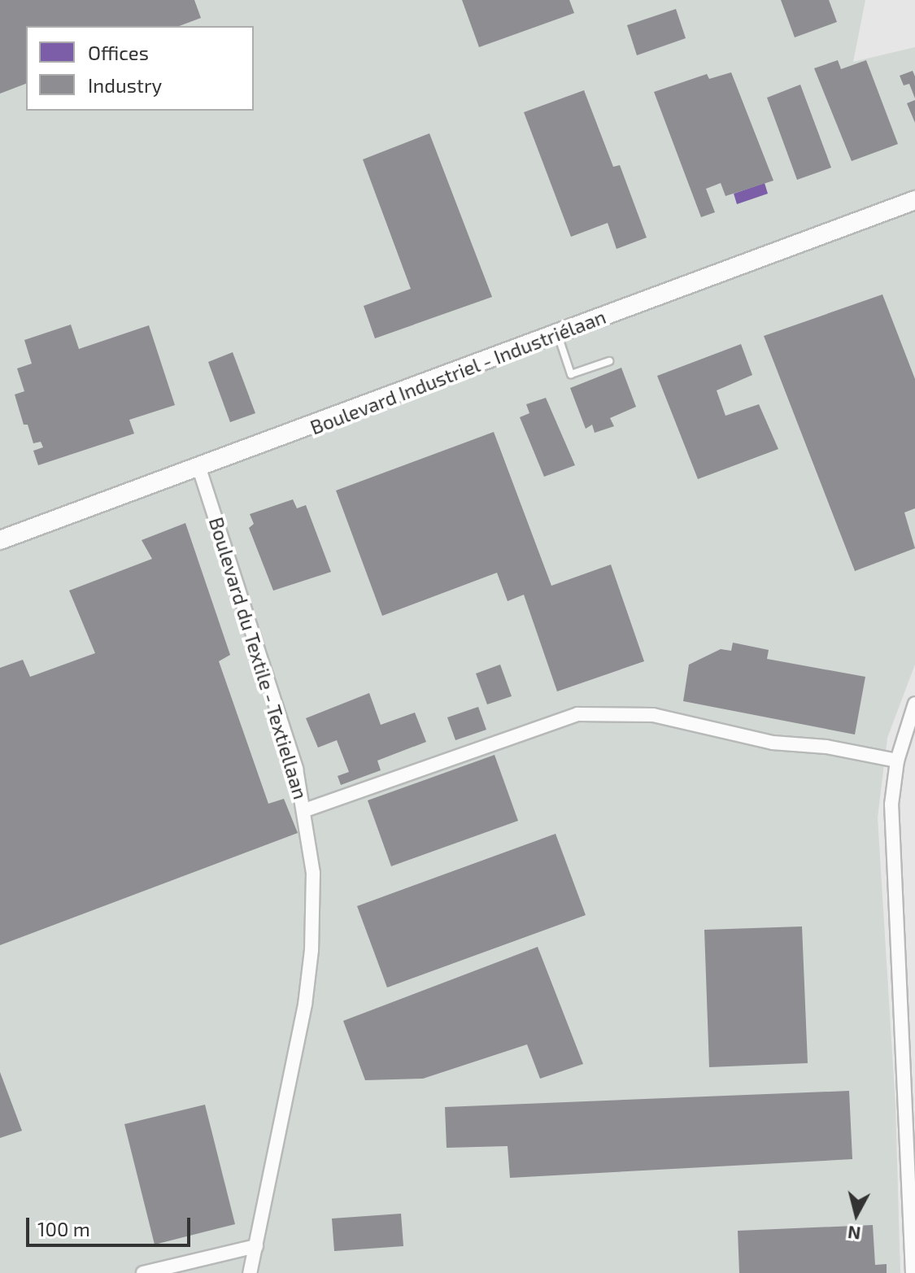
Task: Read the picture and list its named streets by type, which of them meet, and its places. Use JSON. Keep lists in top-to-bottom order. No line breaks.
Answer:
{"streets":{"main road":["Boulevard Industriel - Industriélaan"],"street":["Boulevard du Textile - Textiellaan"]},"crossings":[["Boulevard Industriel - Industriélaan","Boulevard du Textile - Textiellaan"]],"legend":["Offices","Industry"],"scale_bar":"100 m","north":"bottom"}
